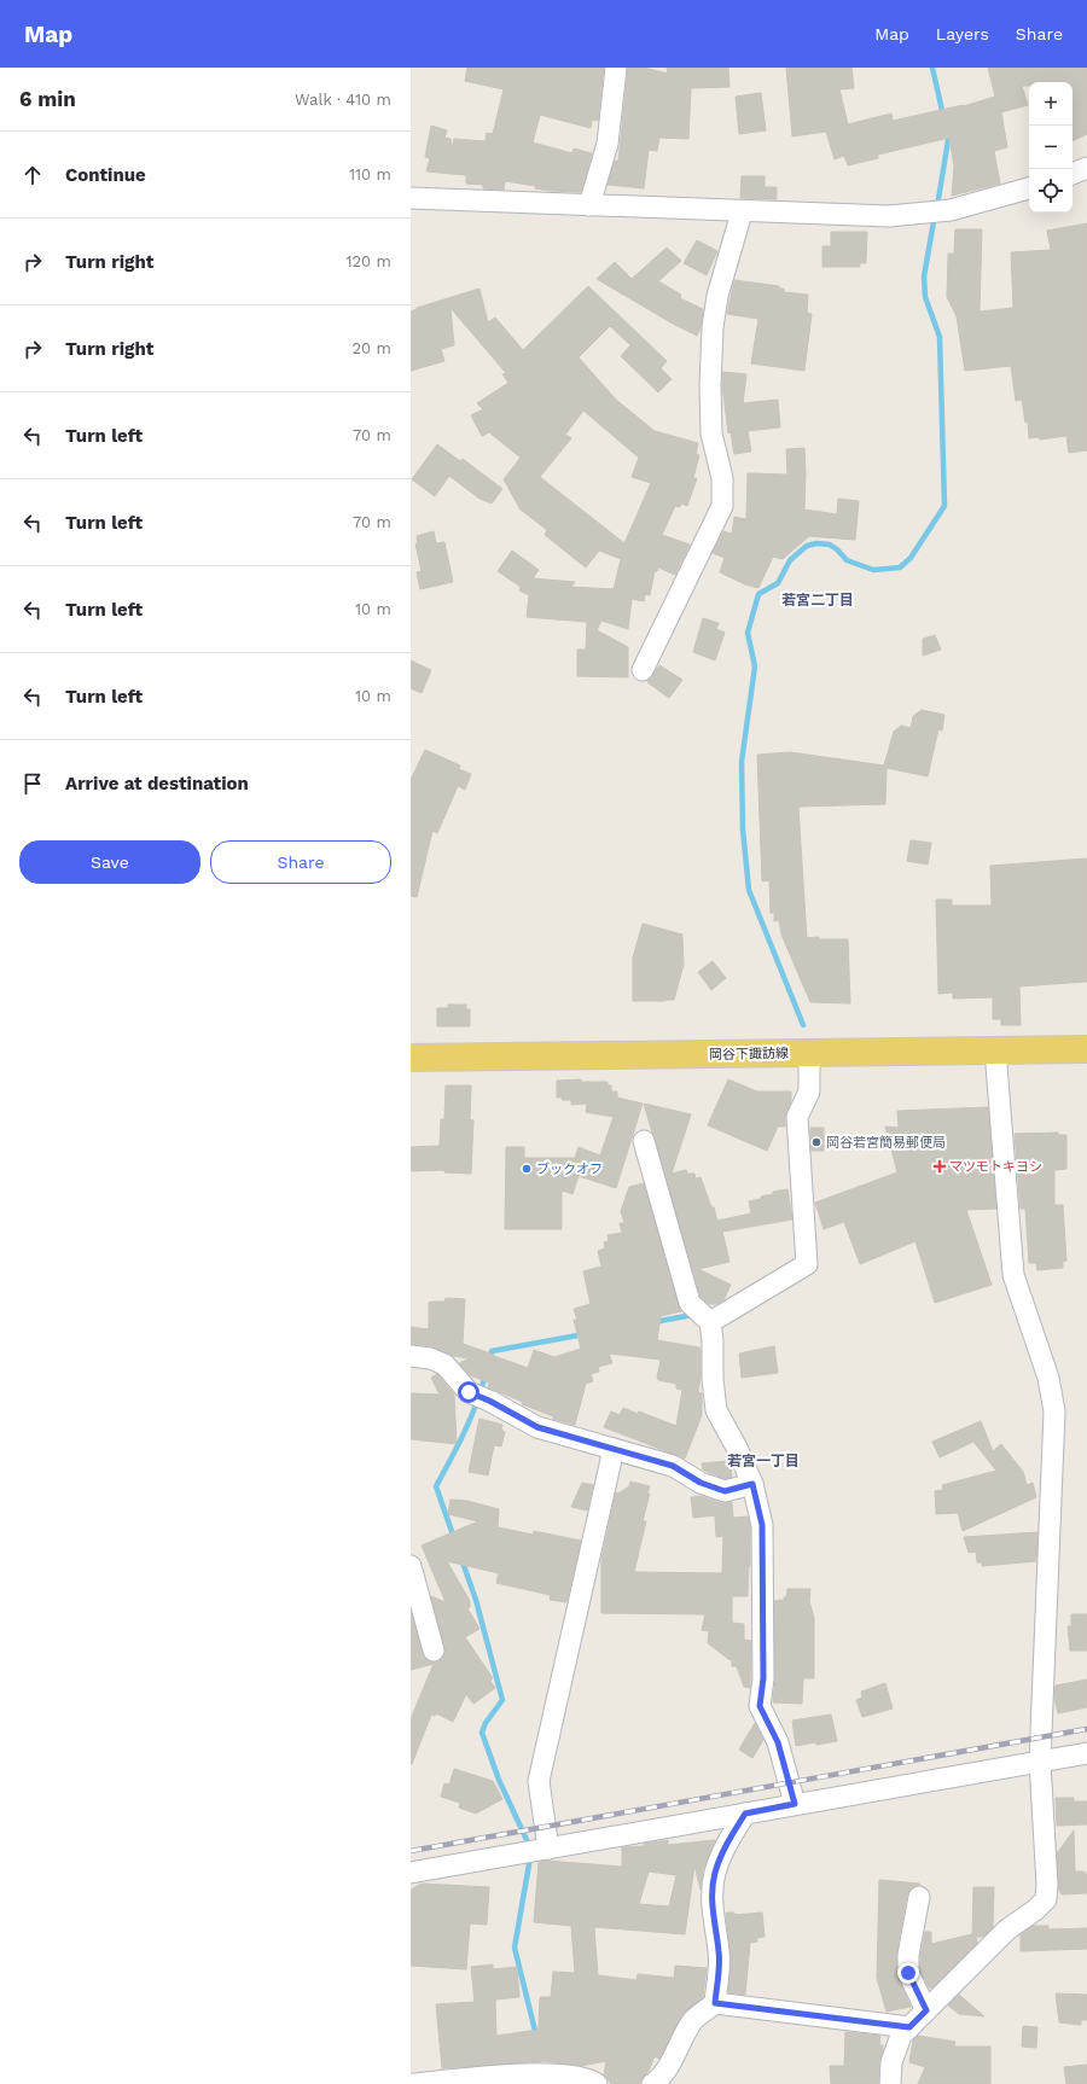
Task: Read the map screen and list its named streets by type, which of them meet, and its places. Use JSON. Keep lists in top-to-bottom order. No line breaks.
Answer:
{"streets":{"main road":["岡谷下諏訪線"]},"districts":["若宮二丁目","若宮一丁目"],"places":{"other":["岡谷若宮簡易郵便局","ブックオフ"],"health":["マツモトキヨシ"]},"page":{"header":"Map","nav":["Map","Layers","Share"],"heading":["6 min","Walk · 410 m"],"map_buttons":["+","−"],"list":[["Continue","110 m"],["Turn right","120 m"],["Turn right","20 m"],["Turn left","70 m"],["Turn left","70 m"],["Turn left","10 m"],["Turn left","10 m"],"Arrive at destination"],"buttons":["Save","Share"]}}
